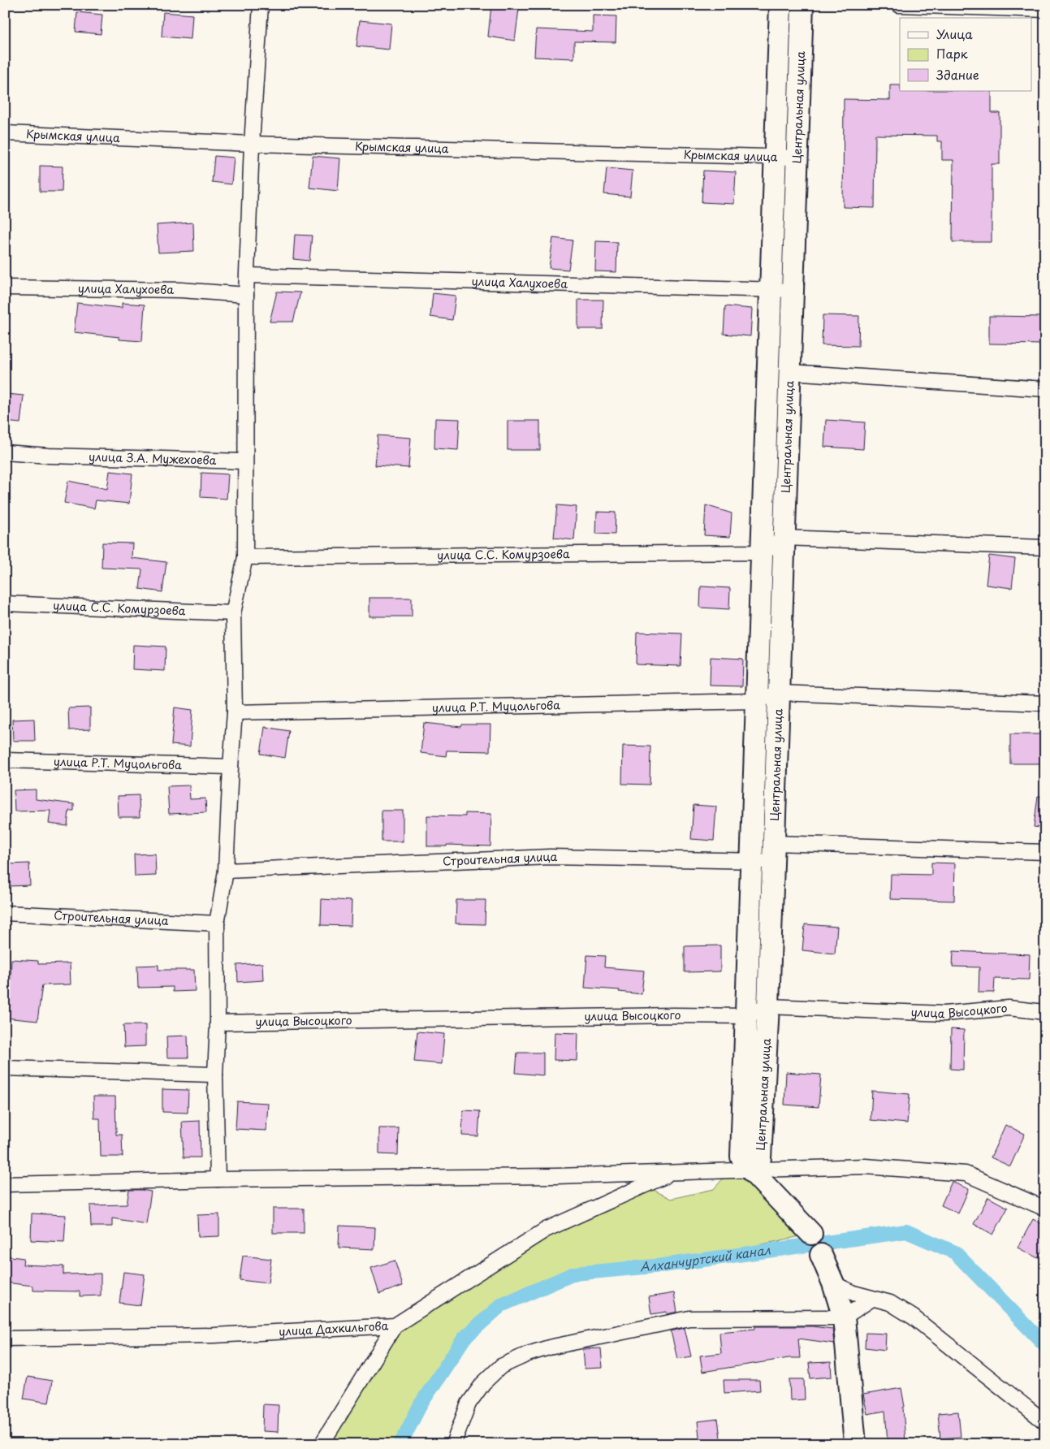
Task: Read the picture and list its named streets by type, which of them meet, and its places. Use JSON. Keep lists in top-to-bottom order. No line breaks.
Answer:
{"streets":{"street":["Центральная улица","Крымская улица","улица Халухоева","улица З.А. Мужехоева","улица С.С. Комурзоева","улица Р.Т. Муцольгова","Строительная улица","улица Высоцкого","улица Дахкильгова"]},"crossings":[["Центральная улица","Крымская улица"],["Центральная улица","улица Халухоева"],["Центральная улица","улица С.С. Комурзоева"],["Центральная улица","улица Р.Т. Муцольгова"],["Центральная улица","Строительная улица"],["Центральная улица","улица Высоцкого"]],"water":["Алханчуртский канал"],"legend":["Улица","Парк","Здание"]}
